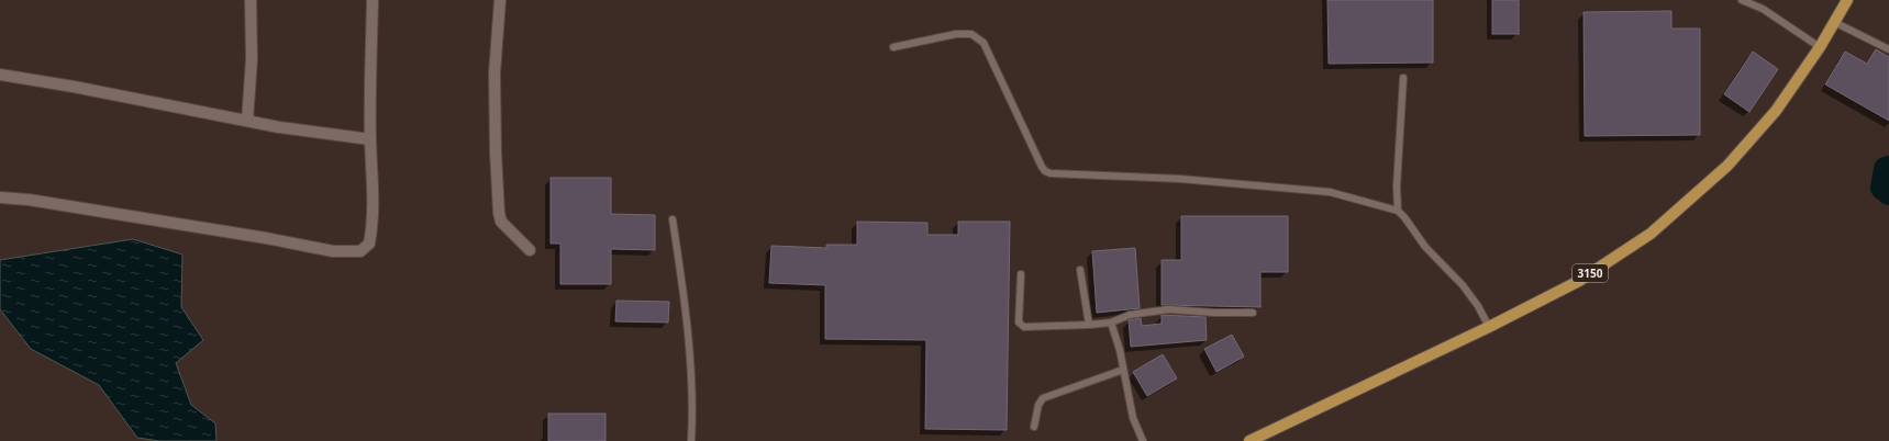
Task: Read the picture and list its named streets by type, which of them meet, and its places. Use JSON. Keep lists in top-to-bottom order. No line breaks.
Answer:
{"streets":{"main road":["3150"]}}
